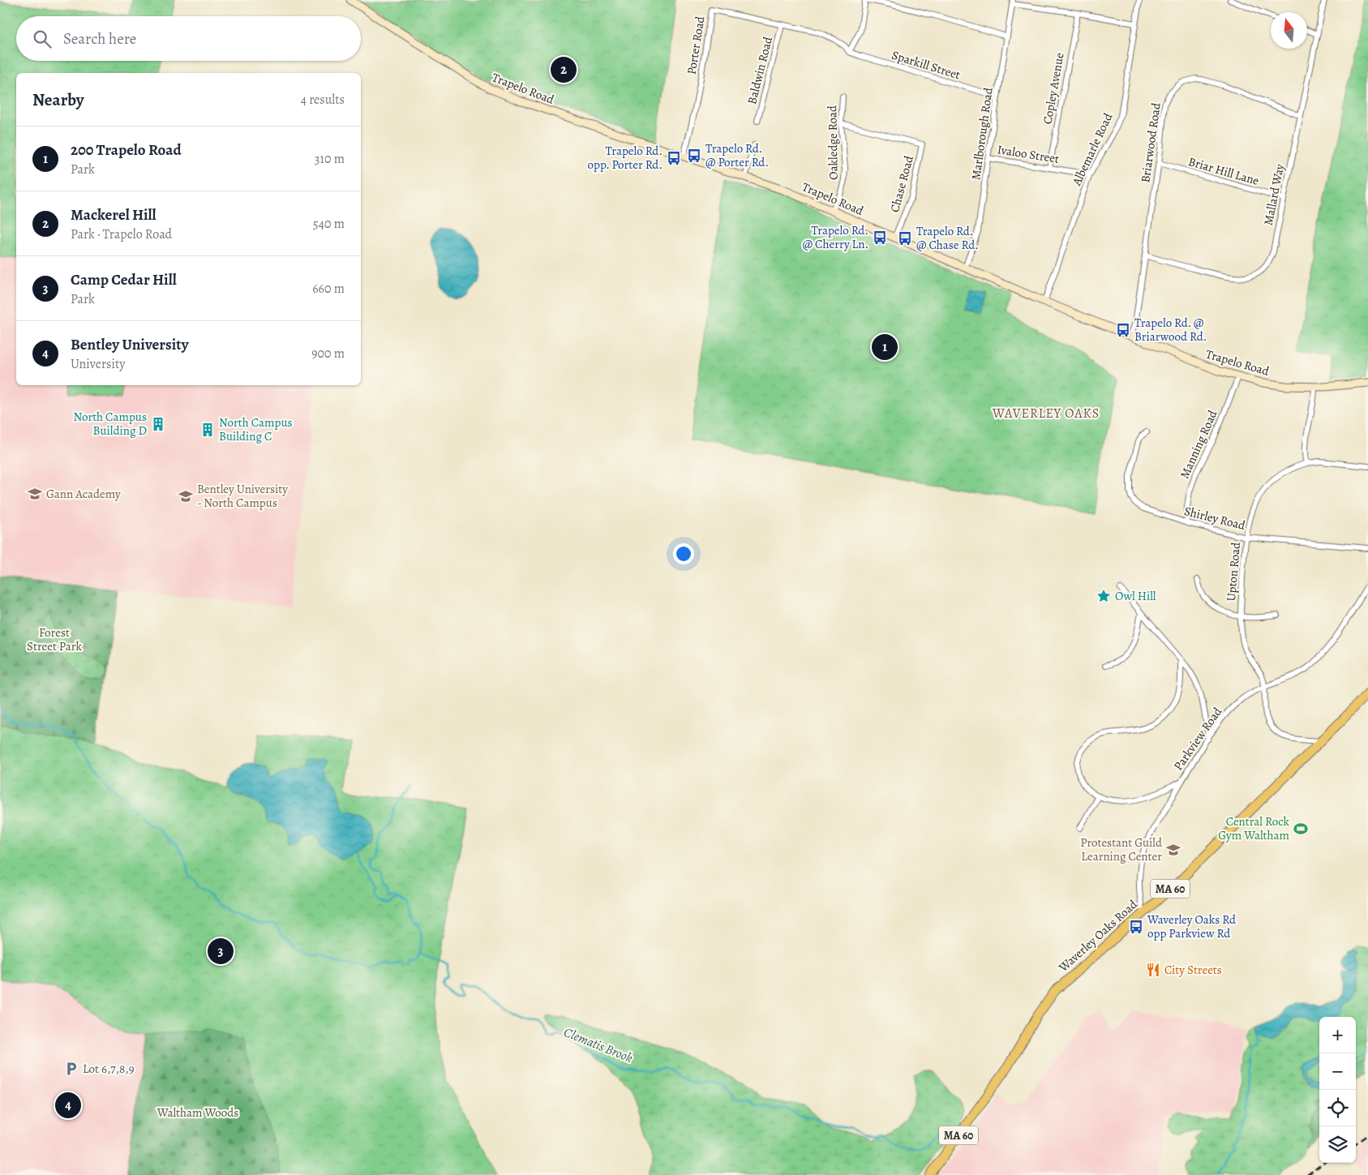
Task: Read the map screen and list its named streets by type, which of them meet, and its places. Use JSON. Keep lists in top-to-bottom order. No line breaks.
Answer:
{"streets":{"main road":["Trapelo Road","MA 60","Waverley Oaks Road"],"street":["Porter Road","Sparkill Street","Baldwin Road","Copley Avenue","Marlborough Road","Oakledge Road","Briarwood Road","Albemarle Road","Ivaloo Street","Briar Hill Lane","Chase Road","Mallard Way","Manning Road","Shirley Road","Upton Road","Parkview Road"]},"crossings":[["Porter Road","Sparkill Street"],["Porter Road","Baldwin Road"],["Porter Road","Trapelo Road"],["Sparkill Street","Marlborough Road"],["Trapelo Road","Marlborough Road"],["Trapelo Road","Oakledge Road"],["Trapelo Road","Briarwood Road"],["Trapelo Road","Albemarle Road"],["Trapelo Road","Chase Road"],["Trapelo Road","Manning Road"],["Copley Avenue","Ivaloo Street"],["Marlborough Road","Ivaloo Street"],["Oakledge Road","Chase Road"],["Briarwood Road","Briar Hill Lane"],["Briarwood Road","Mallard Way"],["Albemarle Road","Ivaloo Street"],["Briar Hill Lane","Mallard Way"],["Manning Road","Shirley Road"],["Shirley Road","Upton Road"],["Upton Road","Parkview Road"],["Upton Road","Waverley Oaks Road"],["Parkview Road","Waverley Oaks Road"]],"districts":["WAVERLEY OAKS"],"water":["Clematis Brook"],"parks":["Forest Street Park","Waltham Woods"],"places":{"bus stop":["Trapelo Rd. @ Porter Rd.","Trapelo Rd. opp. Porter Rd.","Trapelo Rd. @ Cherry Ln.","Trapelo Rd. @ Chase Rd.","Trapelo Rd. @ Briarwood Rd.","Waverley Oaks Rd opp Parkview Rd"],"building":["North Campus Building D","North Campus Building C"],"school or university":["Gann Academy","Bentley University - North Campus","Protestant Guild Learning Center"],"place":["Owl Hill"],"sports":["Central Rock Gym Waltham"],"restaurant":["City Streets"],"parking":["Lot 6,7,8,9"]},"north":"top","page":{"search":"Search here","pins":["2","1","3","4"],"heading":["Nearby","4 results"],"list":[{"mark":"1","name":"200 Trapelo Road","note":"Park","value":"310 m"},{"mark":"2","name":"Mackerel Hill","note":"Park · Trapelo Road","value":"540 m"},{"mark":"3","name":"Camp Cedar Hill","note":"Park","value":"660 m"},{"mark":"4","name":"Bentley University","note":"University","value":"900 m"}],"map_buttons":["+","−"]}}
